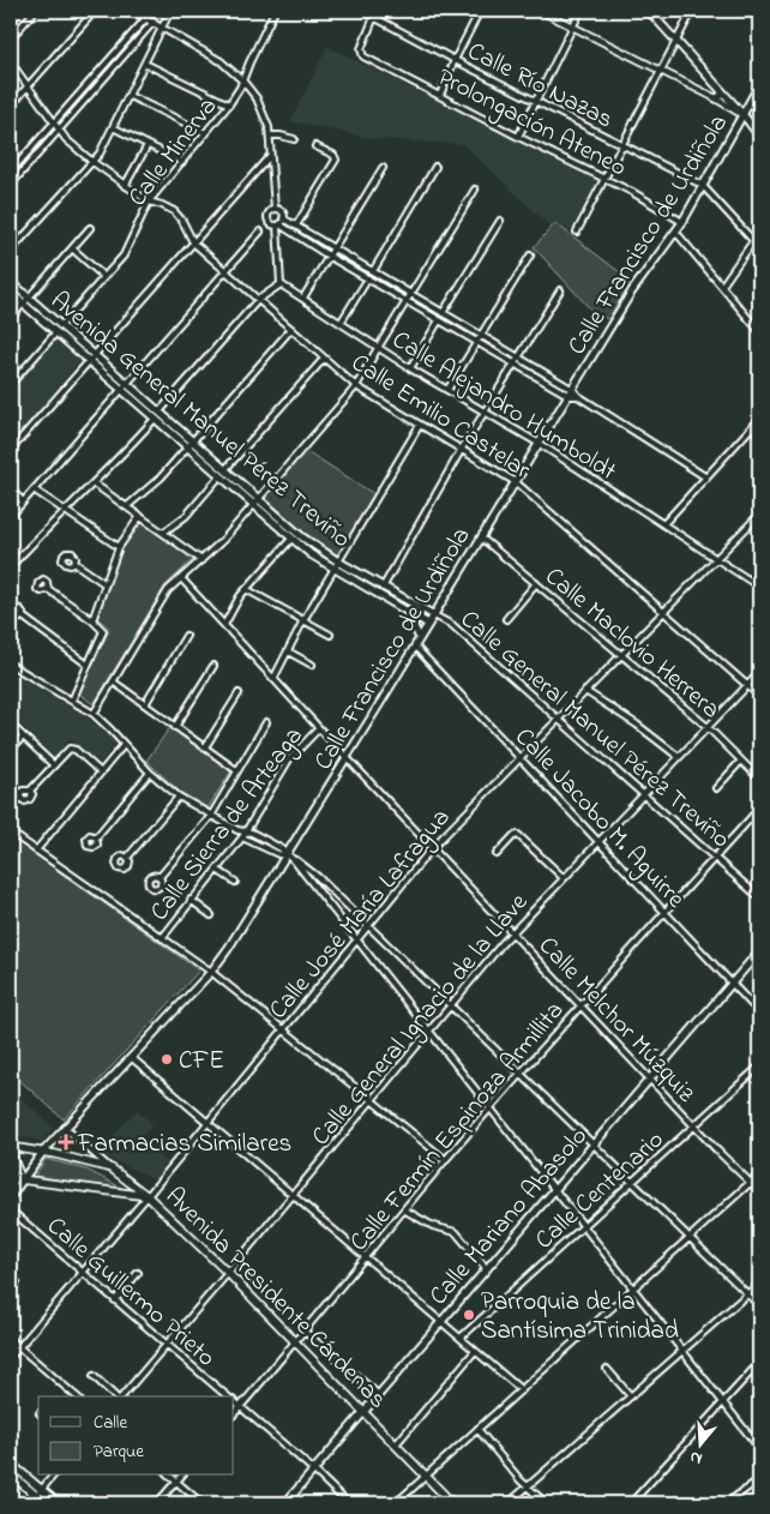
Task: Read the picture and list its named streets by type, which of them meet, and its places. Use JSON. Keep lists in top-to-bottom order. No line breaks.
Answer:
{"streets":{"main road":["Calle Francisco de Urdiñola","Avenida General Manuel Pérez Treviño","Calle Mariano Abasolo","Avenida Presidente Cárdenas"],"street":["Calle Río Nazas","Prolongación Ateneo","Calle Minerva","Calle Alejandro Humboldt","Calle Emilio Castelar","Calle Maclovio Herrera","Calle General Manuel Pérez Treviño","Calle Jacobo M. Aguirre","Calle Sierra de Arteaga","Calle José María Lafragua","Calle General Ignacio de la Llave","Calle Melchor Múzquiz","Calle Fermín Espinoza Armillita","Calle Centenario","Calle Guillermo Prieto"]},"crossings":[["Calle Río Nazas","Prolongación Ateneo"],["Calle Río Nazas","Calle Francisco de Urdiñola"],["Prolongación Ateneo","Calle Francisco de Urdiñola"],["Calle Minerva","Calle Emilio Castelar"],["Calle Minerva","Avenida General Manuel Pérez Treviño"],["Calle Francisco de Urdiñola","Calle Alejandro Humboldt"],["Calle Francisco de Urdiñola","Calle Emilio Castelar"],["Calle Francisco de Urdiñola","Avenida General Manuel Pérez Treviño"],["Calle Francisco de Urdiñola","Calle Maclovio Herrera"],["Calle Francisco de Urdiñola","Calle General Manuel Pérez Treviño"],["Calle Francisco de Urdiñola","Calle Jacobo M. Aguirre"],["Calle Francisco de Urdiñola","Calle Melchor Múzquiz"],["Calle Francisco de Urdiñola","Avenida Presidente Cárdenas"],["Calle Alejandro Humboldt","Calle José María Lafragua"],["Calle Emilio Castelar","Calle José María Lafragua"],["Calle Emilio Castelar","Calle General Ignacio de la Llave"],["Avenida General Manuel Pérez Treviño","Calle General Manuel Pérez Treviño"],["Calle Maclovio Herrera","Calle José María Lafragua"],["Calle Maclovio Herrera","Calle General Ignacio de la Llave"],["Calle General Manuel Pérez Treviño","Calle José María Lafragua"],["Calle General Manuel Pérez Treviño","Calle General Ignacio de la Llave"],["Calle General Manuel Pérez Treviño","Calle Fermín Espinoza Armillita"],["Calle Jacobo M. Aguirre","Calle José María Lafragua"],["Calle Jacobo M. Aguirre","Calle General Ignacio de la Llave"],["Calle Jacobo M. Aguirre","Calle Fermín Espinoza Armillita"],["Calle Jacobo M. Aguirre","Calle Mariano Abasolo"],["Calle Sierra de Arteaga","Calle Melchor Múzquiz"],["Calle José María Lafragua","Calle Melchor Múzquiz"],["Calle José María Lafragua","Calle Guillermo Prieto"],["Calle José María Lafragua","Avenida Presidente Cárdenas"],["Calle General Ignacio de la Llave","Calle Melchor Múzquiz"],["Calle General Ignacio de la Llave","Calle Guillermo Prieto"],["Calle General Ignacio de la Llave","Avenida Presidente Cárdenas"],["Calle Melchor Múzquiz","Calle Fermín Espinoza Armillita"],["Calle Melchor Múzquiz","Calle Centenario"],["Calle Melchor Múzquiz","Calle Mariano Abasolo"],["Calle Fermín Espinoza Armillita","Calle Guillermo Prieto"],["Calle Fermín Espinoza Armillita","Avenida Presidente Cárdenas"],["Calle Mariano Abasolo","Calle Guillermo Prieto"],["Calle Mariano Abasolo","Avenida Presidente Cárdenas"]],"places":{"other":["CFE","Parroquia de la Santísima Trinidad"],"health":["Farmacias Similares"]},"legend":["Calle","Parque"],"north":"bottom"}
